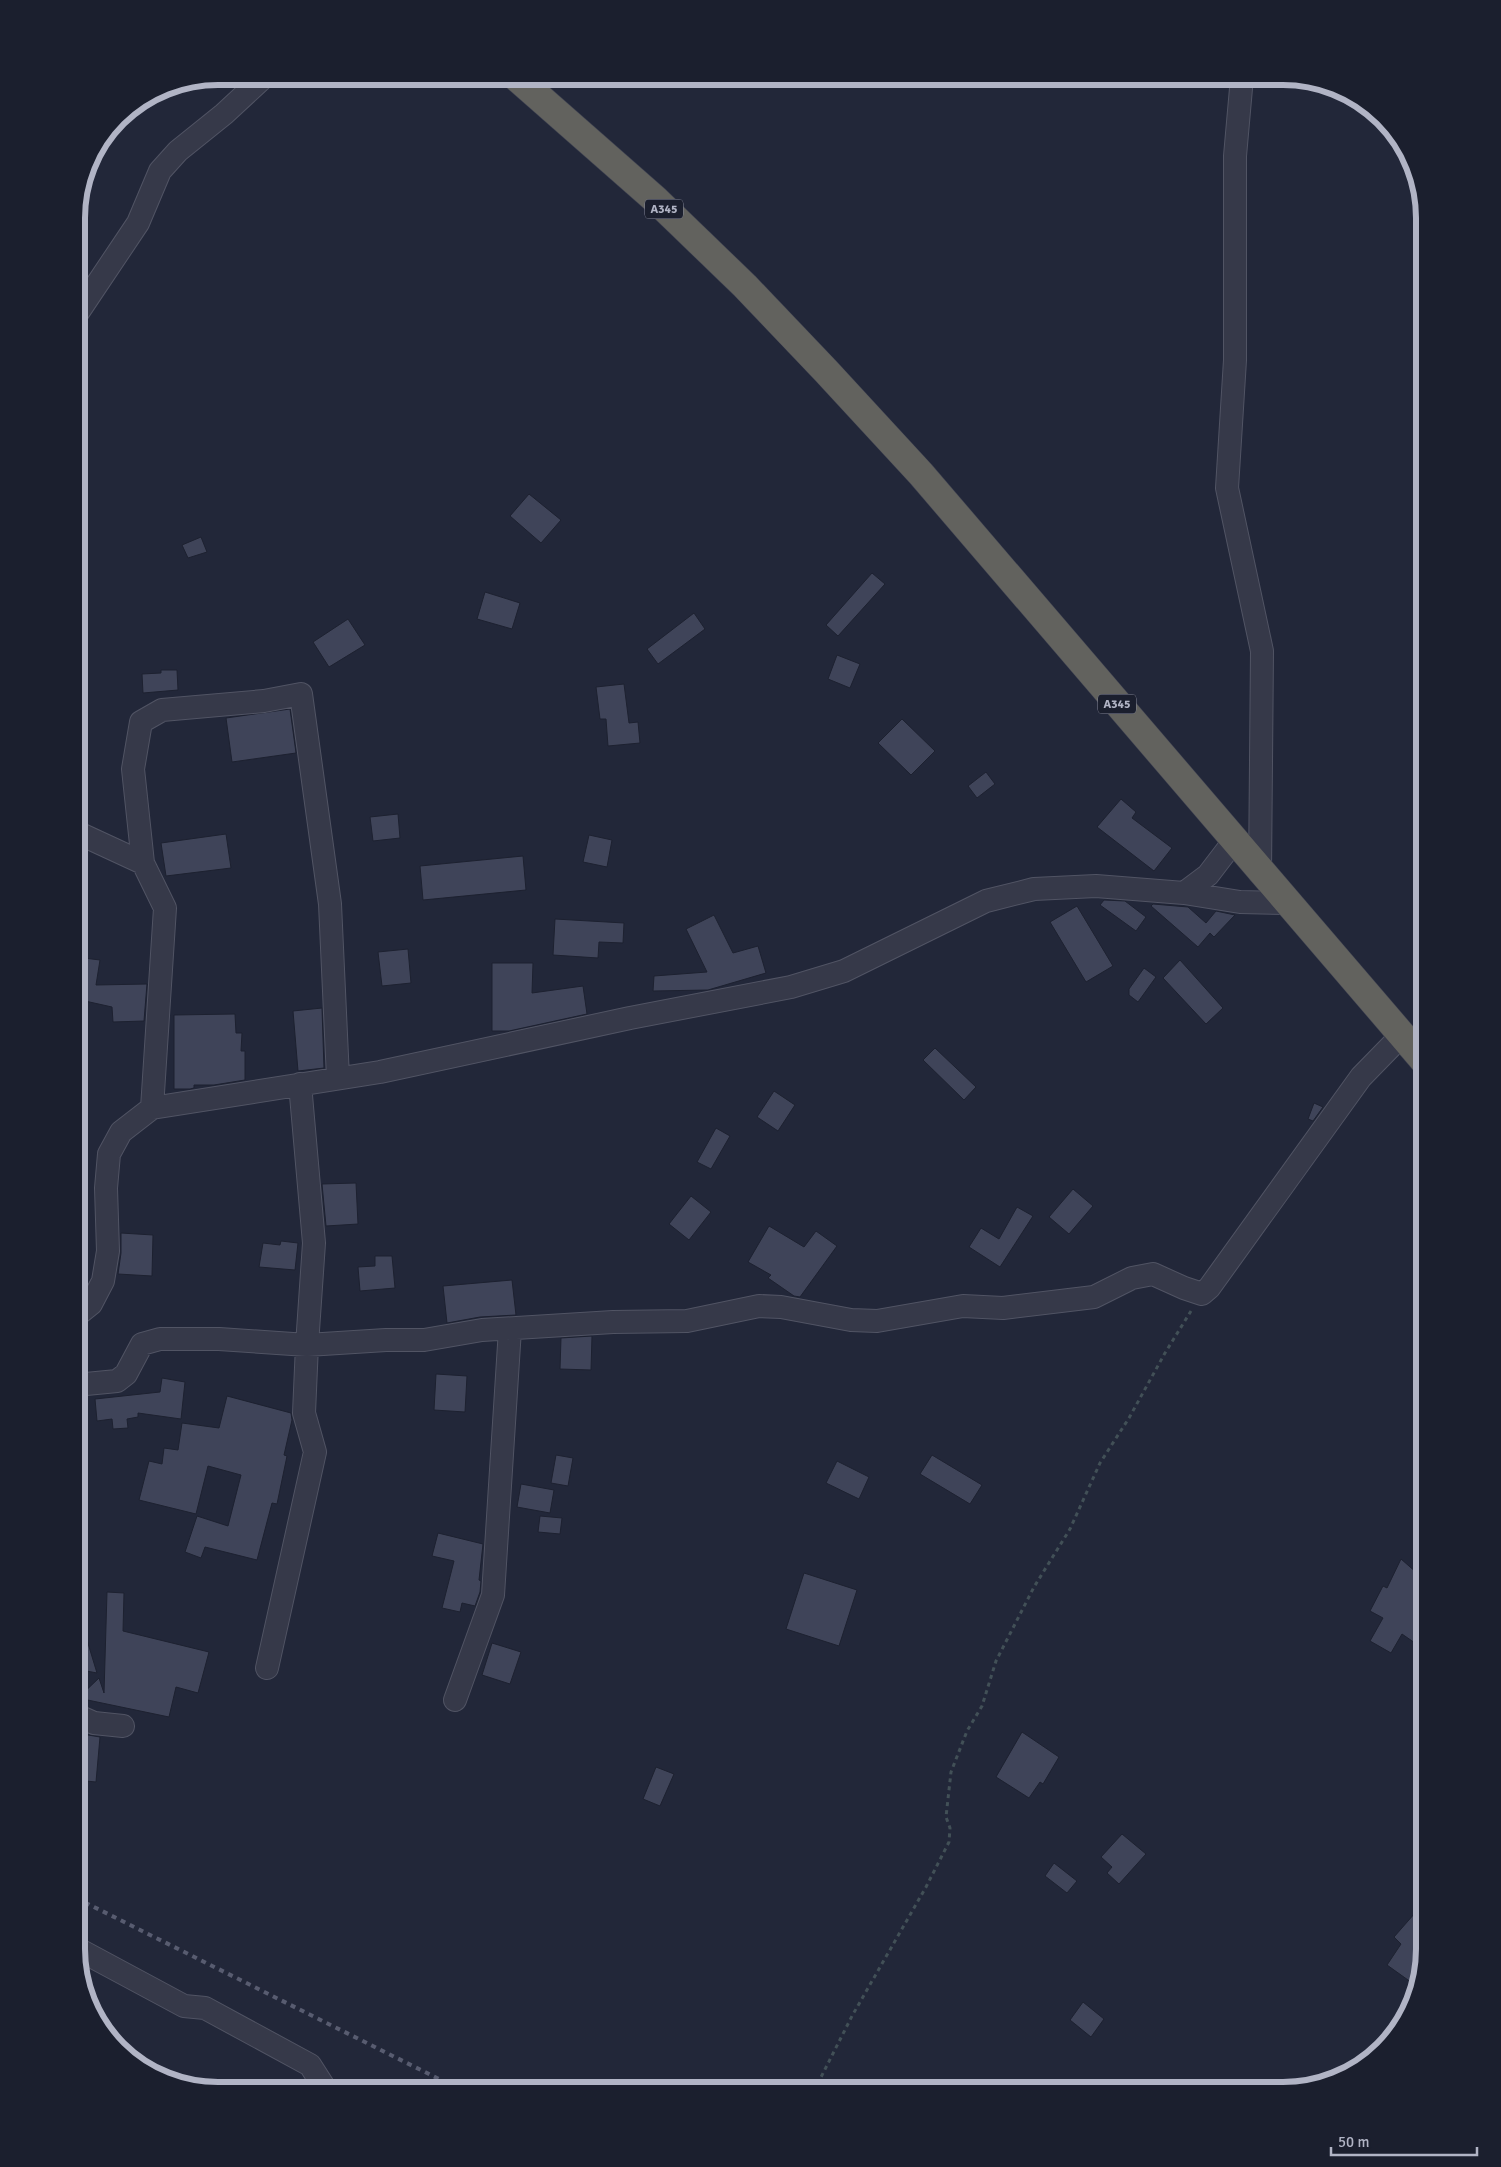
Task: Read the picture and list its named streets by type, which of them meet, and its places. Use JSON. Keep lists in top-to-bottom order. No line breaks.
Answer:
{"streets":{"highway":["A345"]},"scale_bar":"50 m"}
